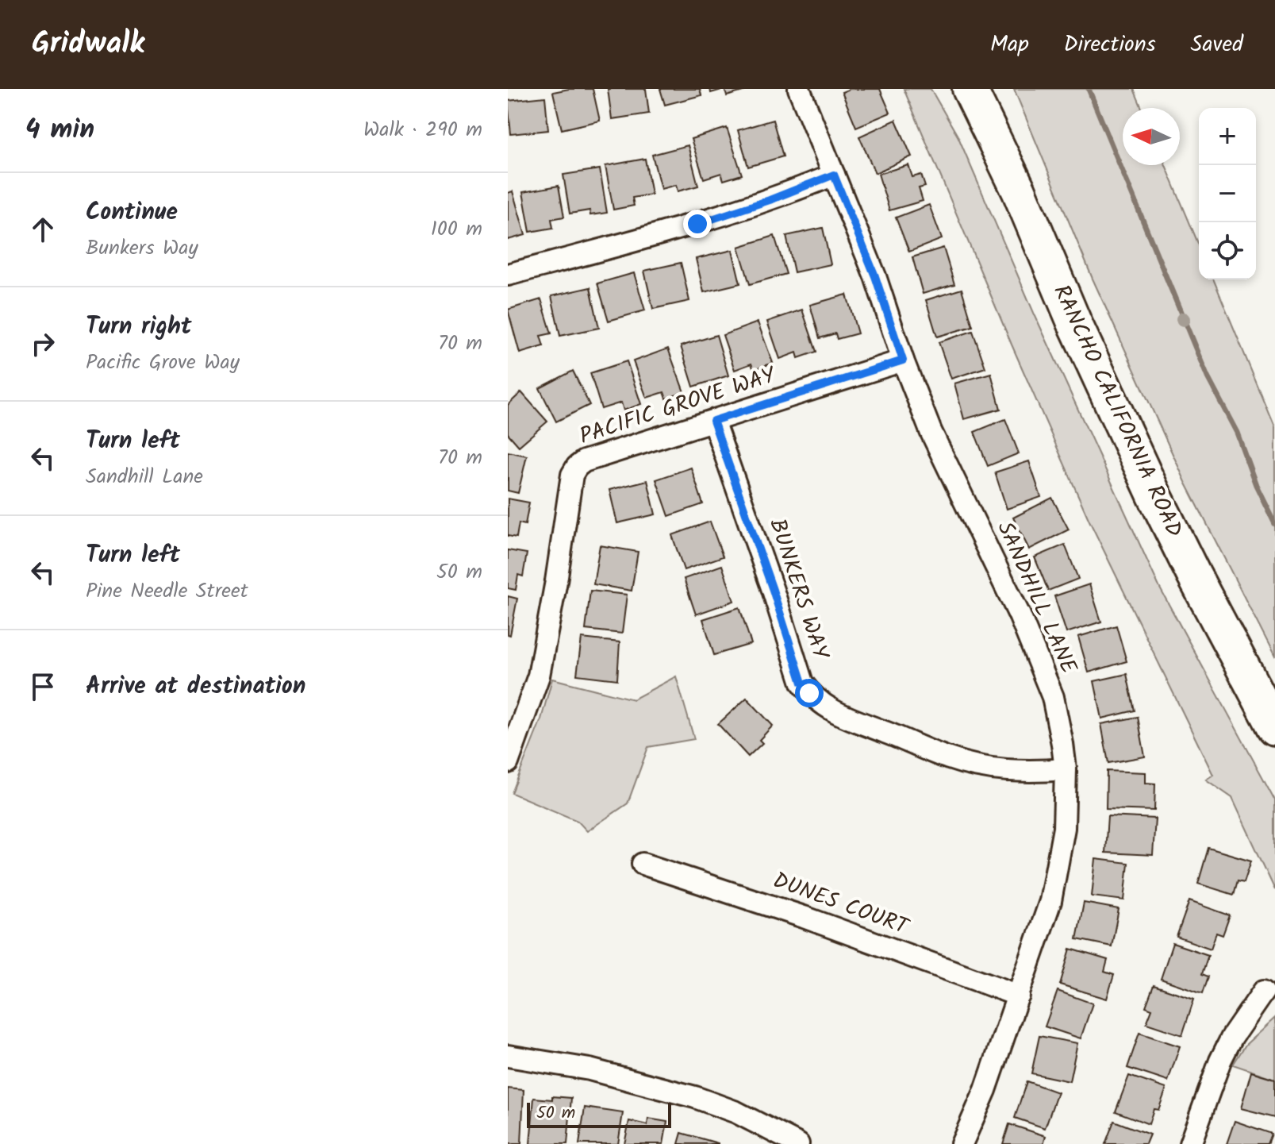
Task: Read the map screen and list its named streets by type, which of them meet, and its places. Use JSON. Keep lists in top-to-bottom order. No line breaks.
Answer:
{"streets":{"main road":["RANCHO CALIFORNIA ROAD"],"street":["PACIFIC GROVE WAY","BUNKERS WAY","SANDHILL LANE","DUNES COURT"]},"crossings":[["PACIFIC GROVE WAY","BUNKERS WAY"],["PACIFIC GROVE WAY","SANDHILL LANE"],["BUNKERS WAY","SANDHILL LANE"],["SANDHILL LANE","DUNES COURT"]],"scale_bar":"50 m","north":"left","page":{"header":"Gridwalk","nav":["Map","Directions","Saved"],"heading":["4 min","Walk · 290 m"],"map_buttons":["+","−"],"list":[["Continue","Bunkers Way","100 m"],["Turn right","Pacific Grove Way","70 m"],["Turn left","Sandhill Lane","70 m"],["Turn left","Pine Needle Street","50 m"],"Arrive at destination"],"scale":"50 m"}}
